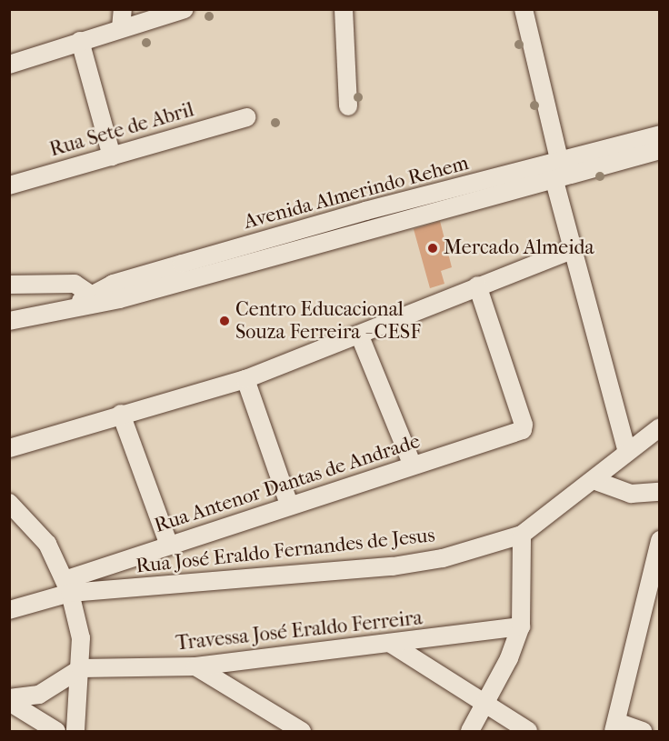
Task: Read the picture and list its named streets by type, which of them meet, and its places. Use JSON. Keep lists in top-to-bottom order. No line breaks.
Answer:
{"streets":{"street":["Rua Sete de Abril","Avenida Almerindo Rehem","Rua Antenor Dantas de Andrade","Rua José Eraldo Fernandes de Jesus","Travessa José Eraldo Ferreira"]},"crossings":[["Rua Antenor Dantas de Andrade","Rua José Eraldo Fernandes de Jesus"]],"places":["Mercado Almeida","Centro Educacional Souza Ferreira - CESF"]}
